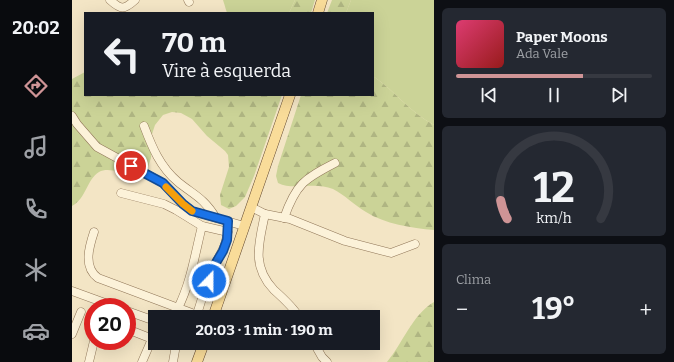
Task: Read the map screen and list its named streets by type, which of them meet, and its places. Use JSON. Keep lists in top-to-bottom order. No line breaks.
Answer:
{"page":{"tabs":"20:02","turn":["70 m","Vire à esquerda"],"song":["Paper Moons","Ada Vale"],"tile":"Clima","heat":["−","19°","+"],"limit":"20","trip":"20:03 · 1 min · 190 m","gauge":["12","km/h"]}}
